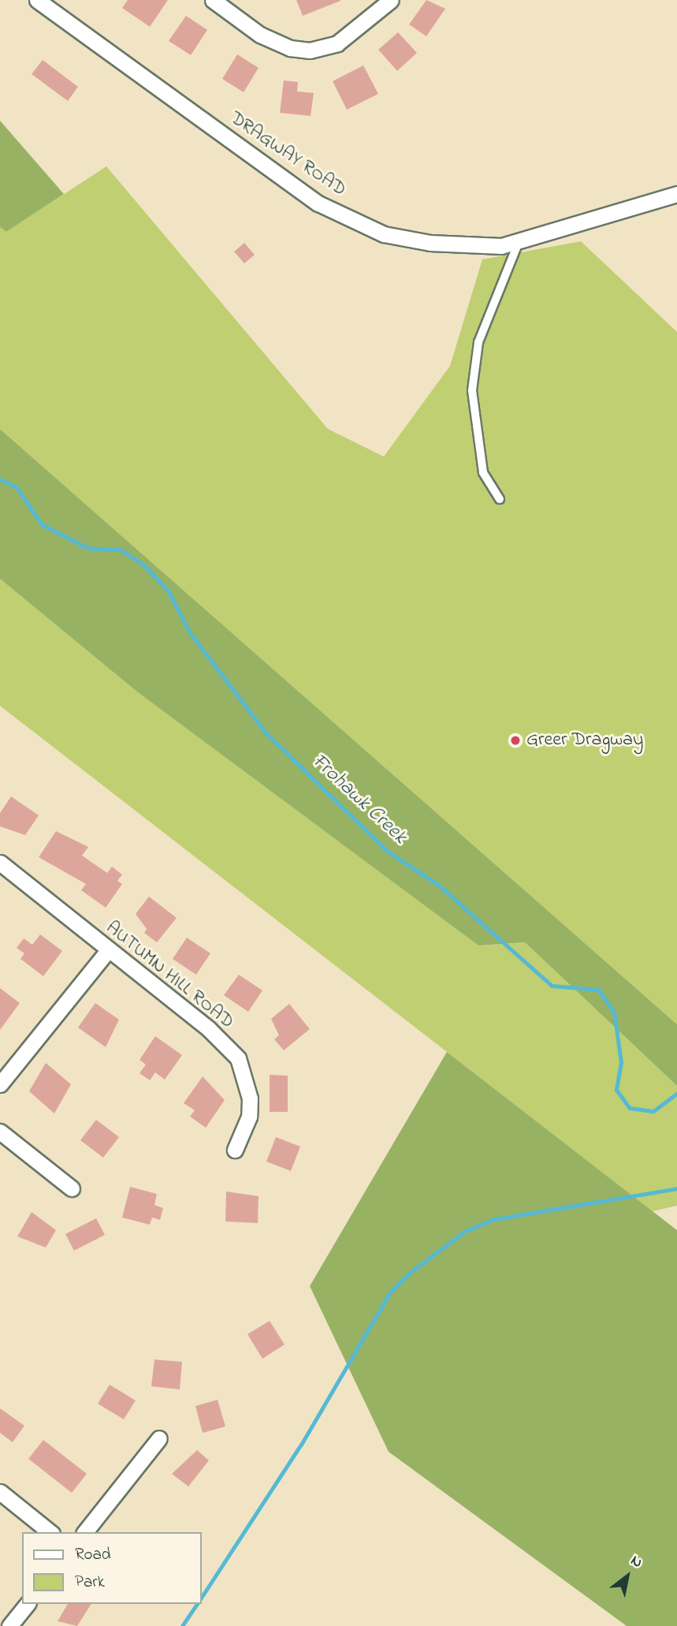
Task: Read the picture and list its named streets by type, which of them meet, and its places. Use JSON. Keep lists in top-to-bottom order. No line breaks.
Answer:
{"streets":{"street":["DRAGWAY ROAD","AUTUMN HILL ROAD"]},"water":["Frohawk Creek"],"places":["Greer Dragway"],"legend":["Road","Park"],"north":"top right"}
